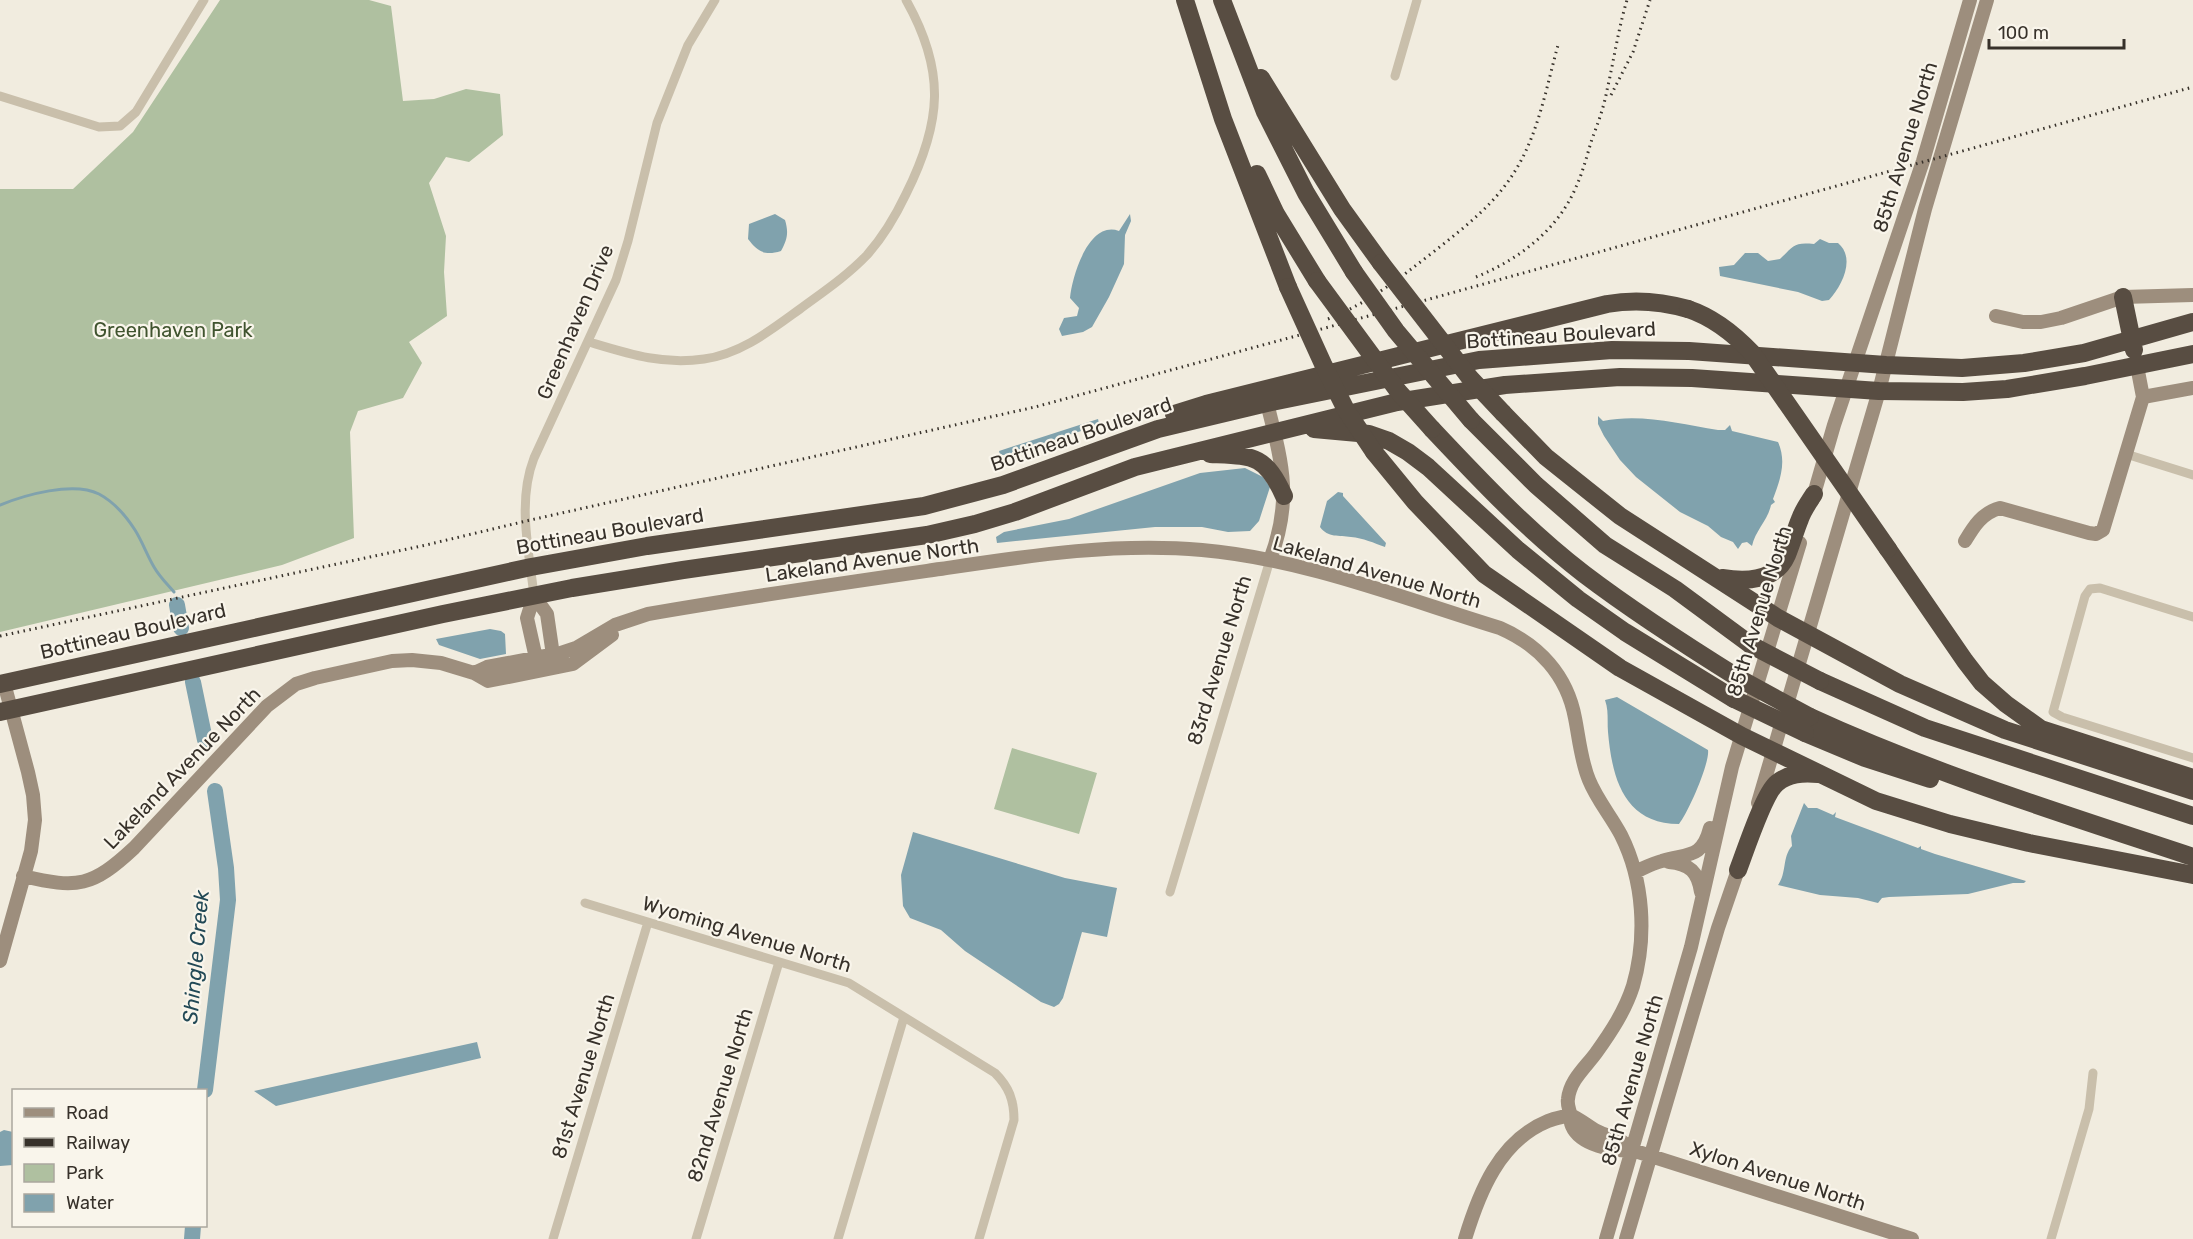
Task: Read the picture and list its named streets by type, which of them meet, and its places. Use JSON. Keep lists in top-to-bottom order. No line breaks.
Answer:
{"streets":{"highway":["Bottineau Boulevard"],"street":["85th Avenue North","Greenhaven Drive","Lakeland Avenue North","83rd Avenue North","Wyoming Avenue North","81st Avenue North","82nd Avenue North","Xylon Avenue North"]},"crossings":[["85th Avenue North","Bottineau Boulevard"],["85th Avenue North","Xylon Avenue North"],["Greenhaven Drive","Bottineau Boulevard"],["Bottineau Boulevard","83rd Avenue North"],["Lakeland Avenue North","83rd Avenue North"],["Wyoming Avenue North","81st Avenue North"],["Wyoming Avenue North","82nd Avenue North"]],"water":["Shingle Creek"],"parks":["Greenhaven Park"],"legend":["Road","Railway","Park","Water"],"scale_bar":"100 m"}
